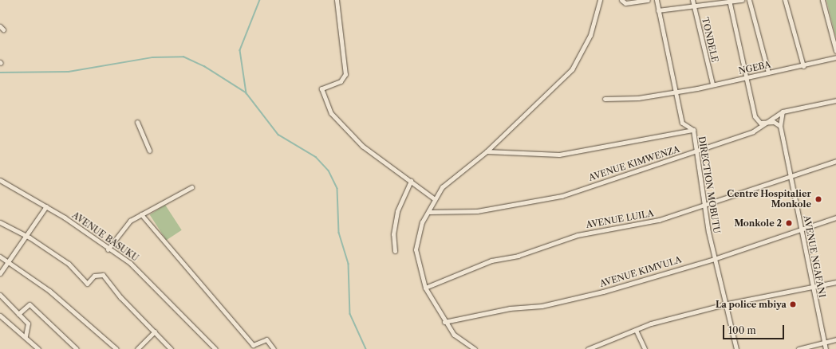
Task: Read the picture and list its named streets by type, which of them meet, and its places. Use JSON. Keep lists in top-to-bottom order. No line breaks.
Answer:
{"streets":{"street":["TONDELE","NGEBA","AVENUE KIMWENZA","DIRECTION MOBUTU","AVENUE LUILA","AVENUE BASUKU","AVENUE NGAFANI","AVENUE KIMVULA"]},"crossings":[["TONDELE","NGEBA"],["NGEBA","DIRECTION MOBUTU"],["AVENUE KIMWENZA","DIRECTION MOBUTU"],["DIRECTION MOBUTU","AVENUE LUILA"],["DIRECTION MOBUTU","AVENUE KIMVULA"],["AVENUE LUILA","AVENUE NGAFANI"],["AVENUE NGAFANI","AVENUE KIMVULA"]],"places":["Centre Hospitalier Monkole","Monkole 2","La police mbiya"],"scale_bar":"100 m"}
